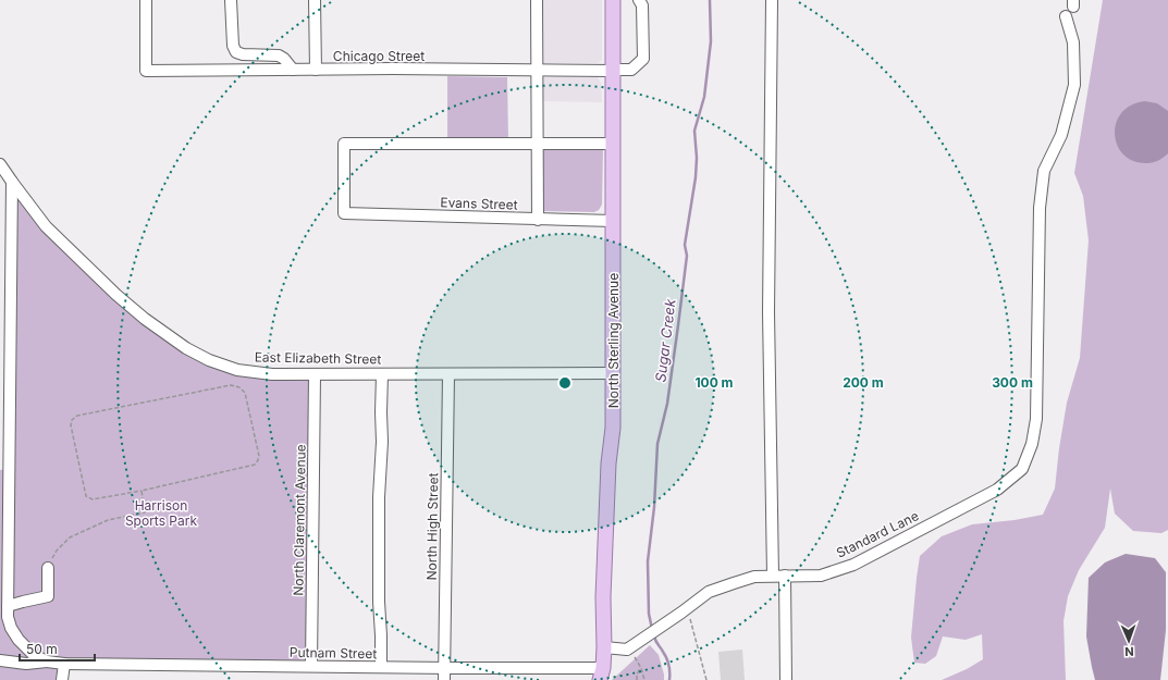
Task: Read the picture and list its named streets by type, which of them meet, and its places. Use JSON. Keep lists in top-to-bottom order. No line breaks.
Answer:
{"streets":{"main road":["North Sterling Avenue"],"street":["Chicago Street","Evans Street","East Elizabeth Street","North Claremont Avenue","North High Street","Standard Lane","Putnam Street"]},"crossings":[["Chicago Street","North Sterling Avenue"],["Evans Street","North Sterling Avenue"],["North Sterling Avenue","East Elizabeth Street"],["North Sterling Avenue","Standard Lane"],["North Sterling Avenue","Putnam Street"],["East Elizabeth Street","North Claremont Avenue"],["East Elizabeth Street","North High Street"],["North Claremont Avenue","Putnam Street"],["North High Street","Putnam Street"]],"water":["Sugar Creek"],"parks":["Harrison Sports Park"],"scale_bar":"50 m","north":"bottom","rings":["100 m","200 m","300 m"]}
